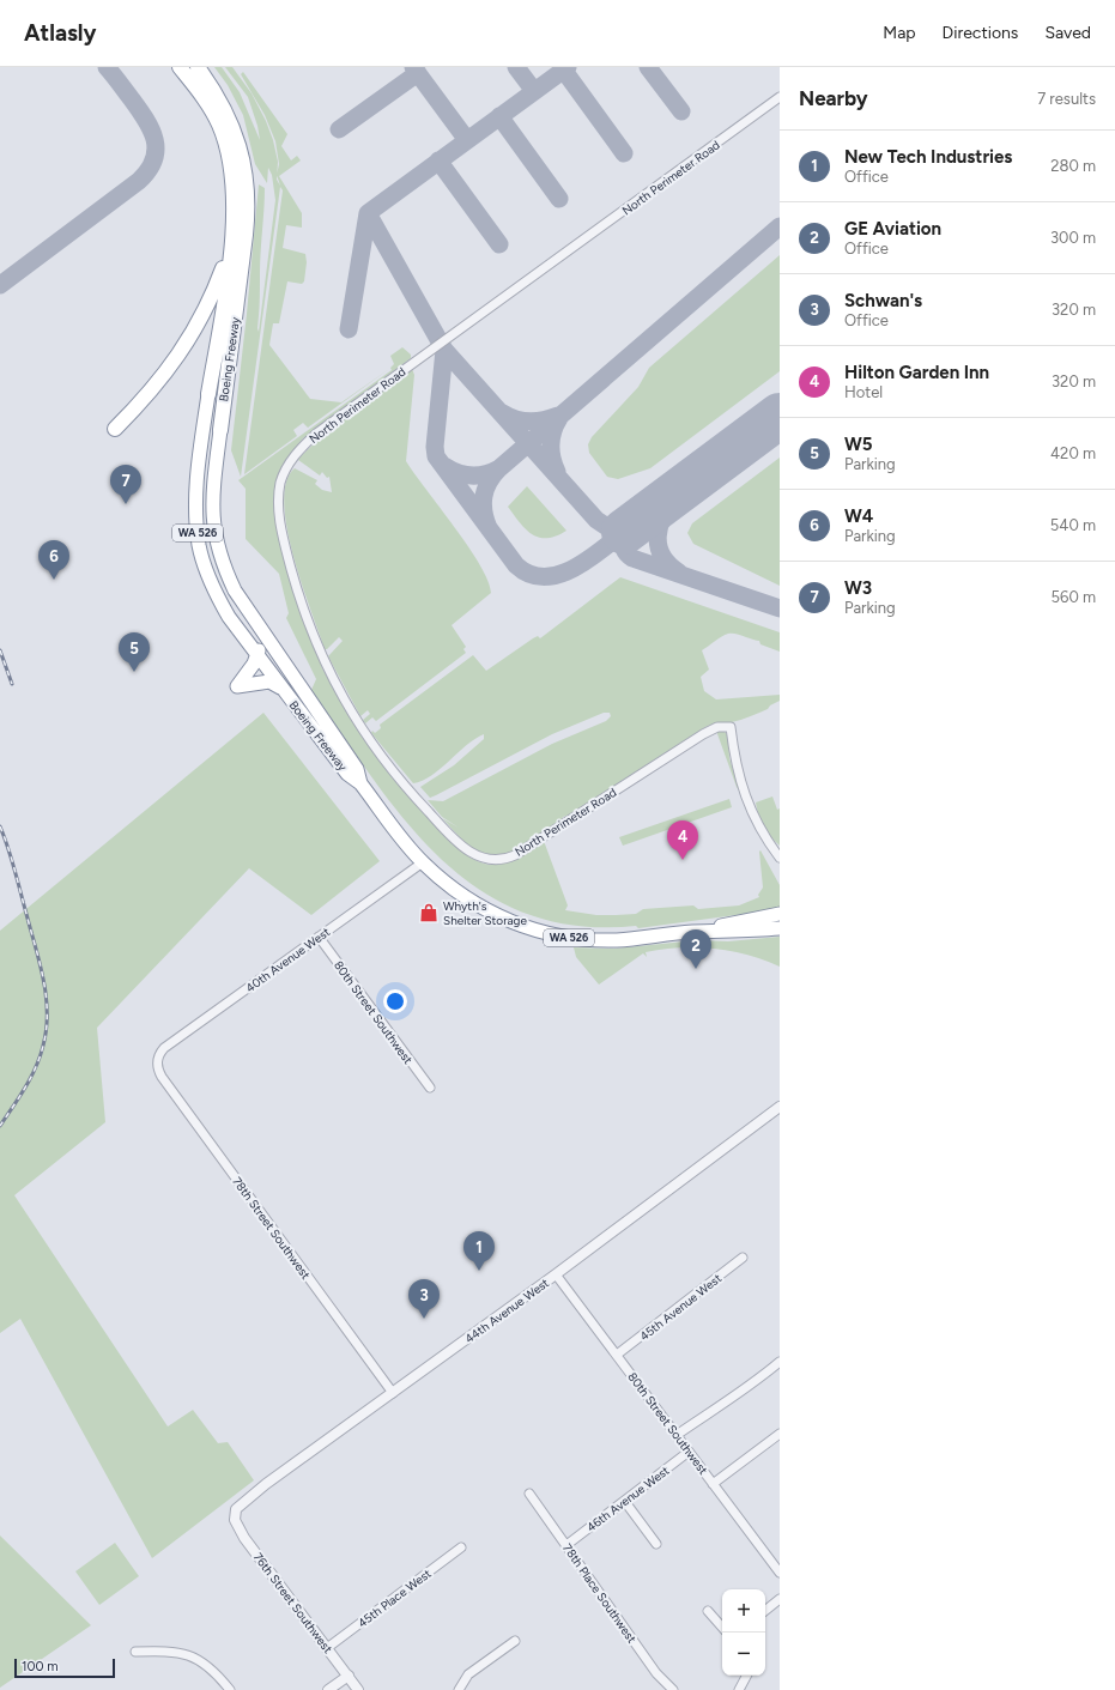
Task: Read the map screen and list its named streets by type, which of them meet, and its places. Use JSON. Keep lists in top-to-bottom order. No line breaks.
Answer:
{"streets":{"highway":["Boeing Freeway","WA 526"],"street":["North Perimeter Road","40th Avenue West","80th Street Southwest","78th Street Southwest","45th Avenue West","44th Avenue West","46th Avenue West","78th Place Southwest","45th Place West","76th Street Southwest"]},"crossings":[["Boeing Freeway","WA 526"],["WA 526","40th Avenue West"],["40th Avenue West","80th Street Southwest"],["40th Avenue West","78th Street Southwest"],["80th Street Southwest","45th Avenue West"],["80th Street Southwest","44th Avenue West"],["80th Street Southwest","46th Avenue West"],["78th Street Southwest","44th Avenue West"],["44th Avenue West","76th Street Southwest"],["46th Avenue West","78th Place Southwest"],["45th Place West","76th Street Southwest"]],"places":{"shop":["Whyth's Shelter Storage"]},"scale_bar":"100 m","page":{"header":"Atlasly","nav":["Map","Directions","Saved"],"heading":["Nearby","7 results"],"list":[{"mark":"1","name":"New Tech Industries","note":"Office","value":"280 m"},{"mark":"2","name":"GE Aviation","note":"Office","value":"300 m"},{"mark":"3","name":"Schwan's","note":"Office","value":"320 m"},{"mark":"4","name":"Hilton Garden Inn","note":"Hotel","value":"320 m"},{"mark":"5","name":"W5","note":"Parking","value":"420 m"},{"mark":"6","name":"W4","note":"Parking","value":"540 m"},{"mark":"7","name":"W3","note":"Parking","value":"560 m"}],"pins":["7","6","5","4","2","1","3"],"map_buttons":["+","−"],"scale":"100 m"}}
